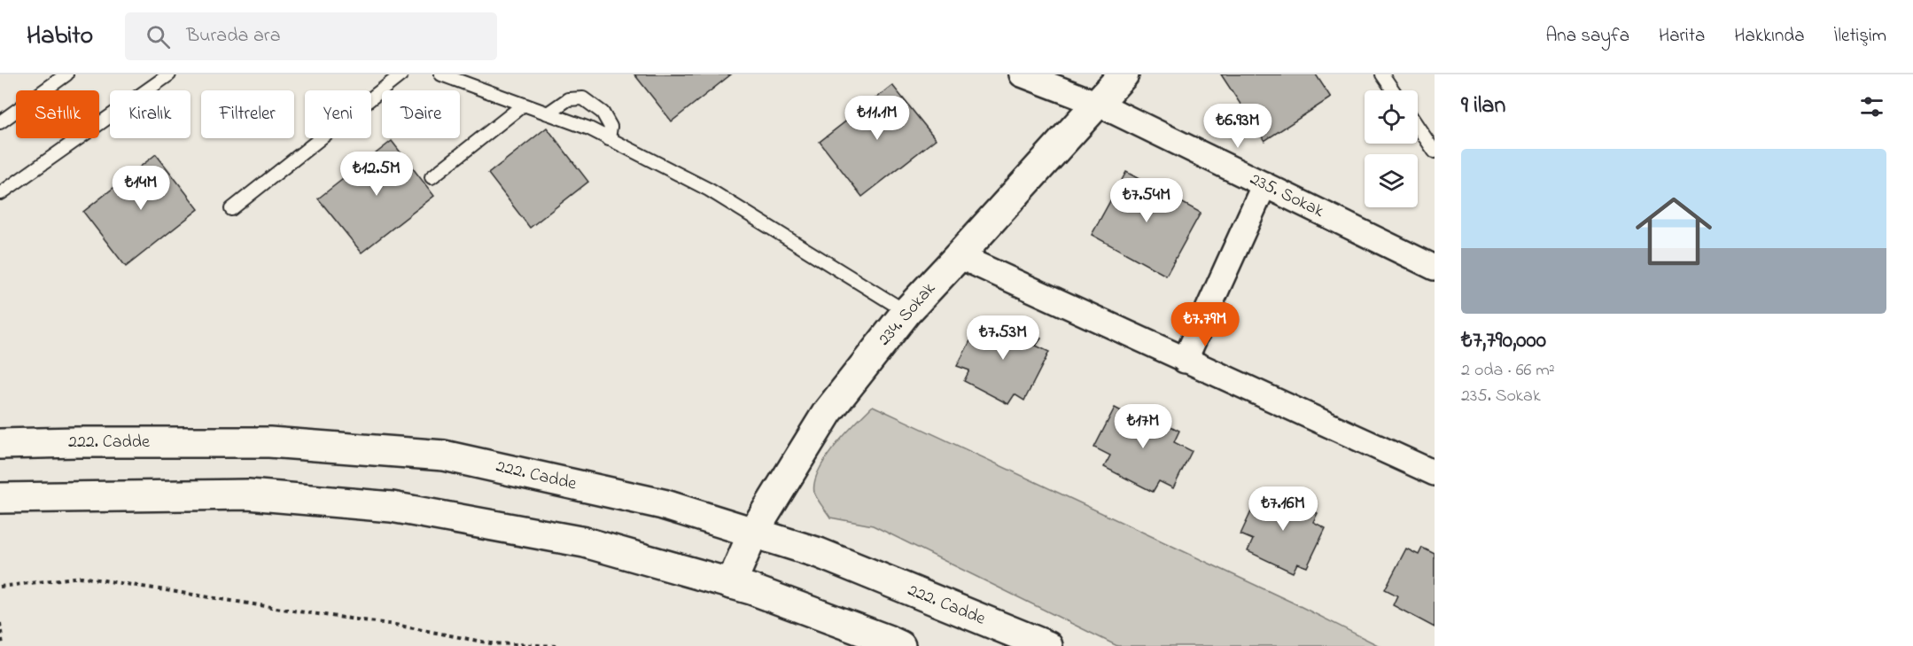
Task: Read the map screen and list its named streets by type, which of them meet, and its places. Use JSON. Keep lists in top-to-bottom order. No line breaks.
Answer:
{"streets":{"main road":["234. Sokak","222. Cadde"],"street":["235. Sokak"]},"crossings":[["235. Sokak","234. Sokak"],["234. Sokak","222. Cadde"]],"page":{"header":"Habito","search":"Burada ara","nav":["Ana sayfa","Harita","Hakkında","İletişim"],"heading":"9 ilan","chip":["Satılık","Kiralık","Filtreler","Yeni","Daire"],"price":["₺11.1M","₺6.93M","₺12.5M","₺14M","₺7.54M","₺7.79M","₺7.53M","₺17M","₺7.16M"],"list":[{"name":"₺7,790,000","note":"2 oda · 66 m² · 235. Sokak"}]}}
